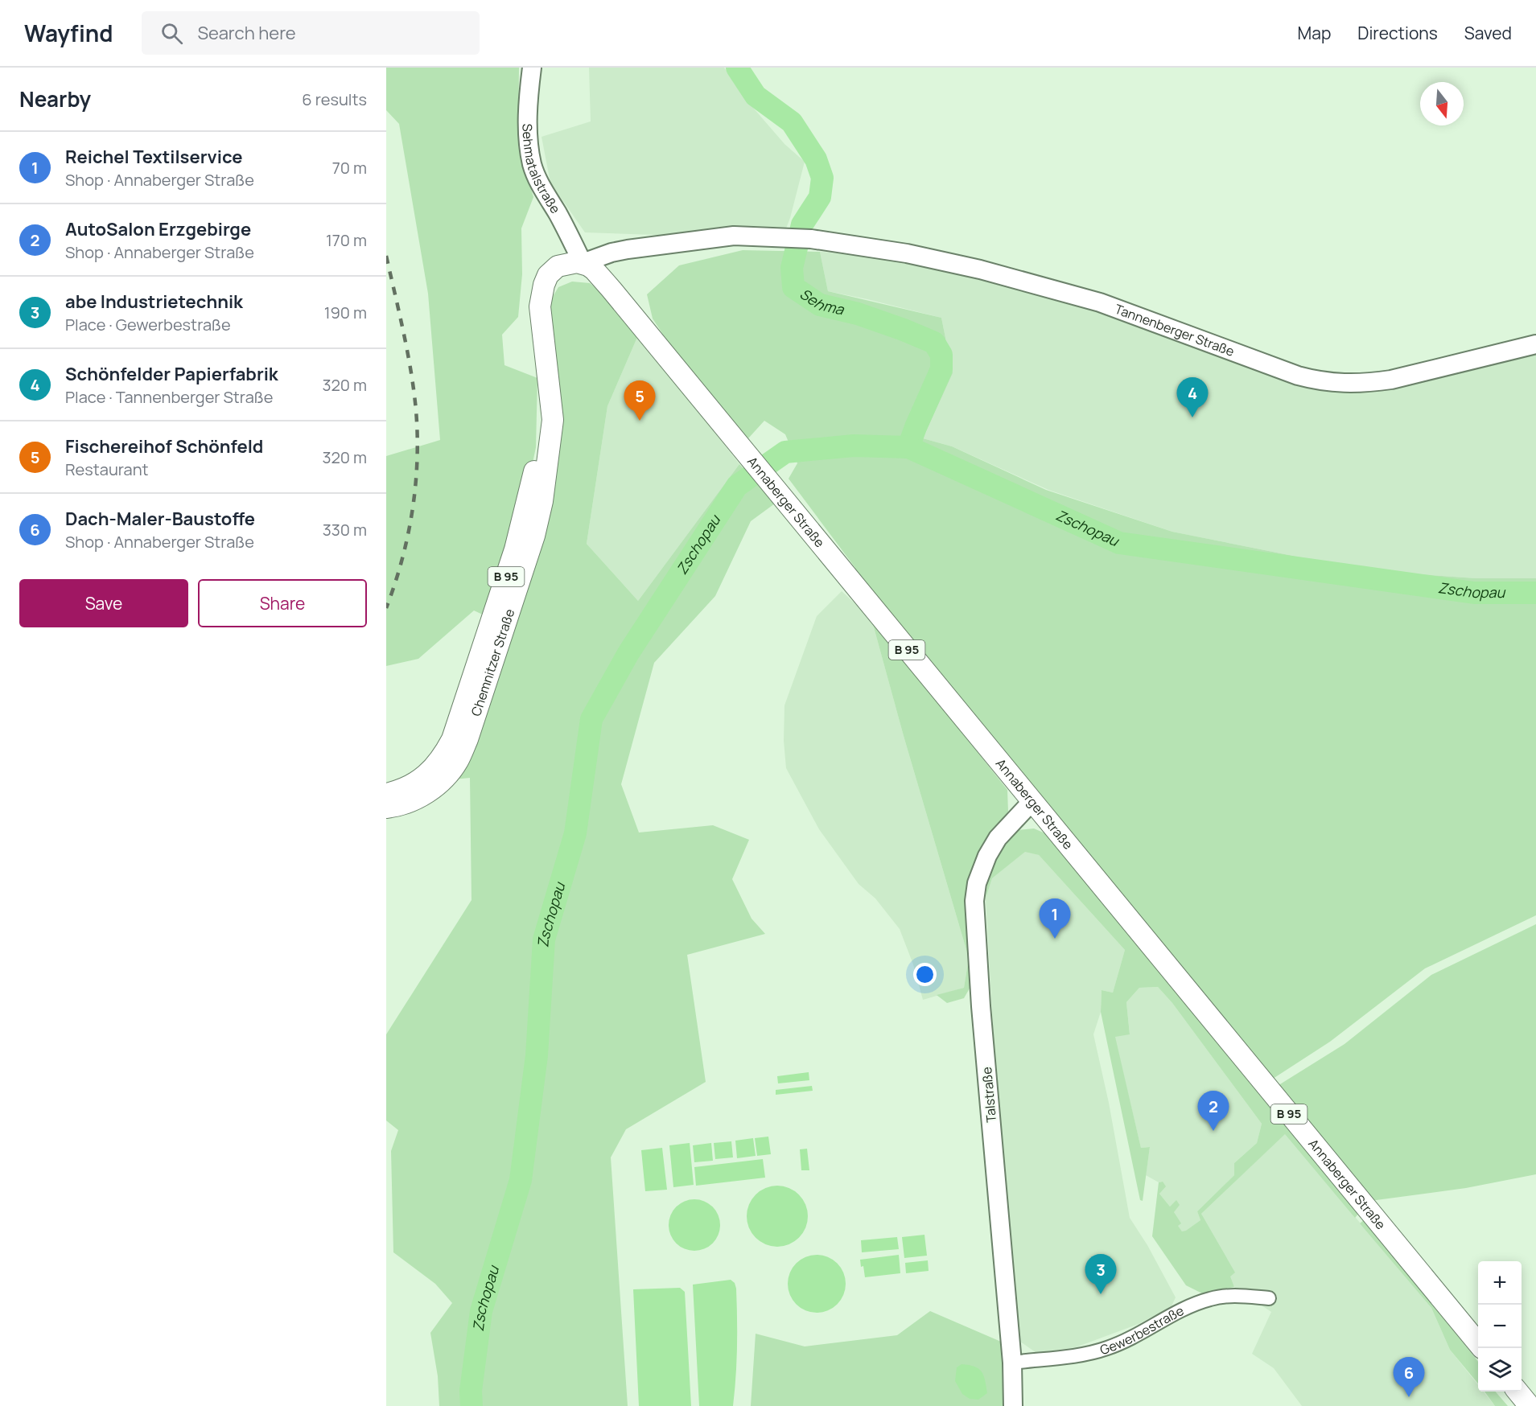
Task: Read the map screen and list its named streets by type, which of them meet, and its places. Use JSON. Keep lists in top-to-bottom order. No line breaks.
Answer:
{"streets":{"main road":["Sehmatalstraße","Tannenberger Straße","Annaberger Straße","B 95","Chemnitzer Straße","Talstraße"],"street":["Gewerbestraße"]},"crossings":[["Sehmatalstraße","Tannenberger Straße"],["Sehmatalstraße","Annaberger Straße"],["Sehmatalstraße","Chemnitzer Straße"],["Tannenberger Straße","Annaberger Straße"],["Tannenberger Straße","Chemnitzer Straße"],["Annaberger Straße","Chemnitzer Straße"],["Annaberger Straße","Talstraße"],["Talstraße","Gewerbestraße"]],"water":["Sehma","Zschopau"],"north":"bottom","page":{"header":"Wayfind","search":"Search here","nav":["Map","Directions","Saved"],"heading":["Nearby","6 results"],"list":[{"mark":"1","name":"Reichel Textilservice","note":"Shop · Annaberger Straße","value":"70 m"},{"mark":"2","name":"AutoSalon Erzgebirge","note":"Shop · Annaberger Straße","value":"170 m"},{"mark":"3","name":"abe Industrietechnik","note":"Place · Gewerbestraße","value":"190 m"},{"mark":"4","name":"Schönfelder Papierfabrik","note":"Place · Tannenberger Straße","value":"320 m"},{"mark":"5","name":"Fischereihof Schönfeld","note":"Restaurant","value":"320 m"},{"mark":"6","name":"Dach-Maler-Baustoffe","note":"Shop · Annaberger Straße","value":"330 m"}],"pins":["4","5","1","2","3","6"],"buttons":["Save","Share"],"map_buttons":["+","−"]}}
